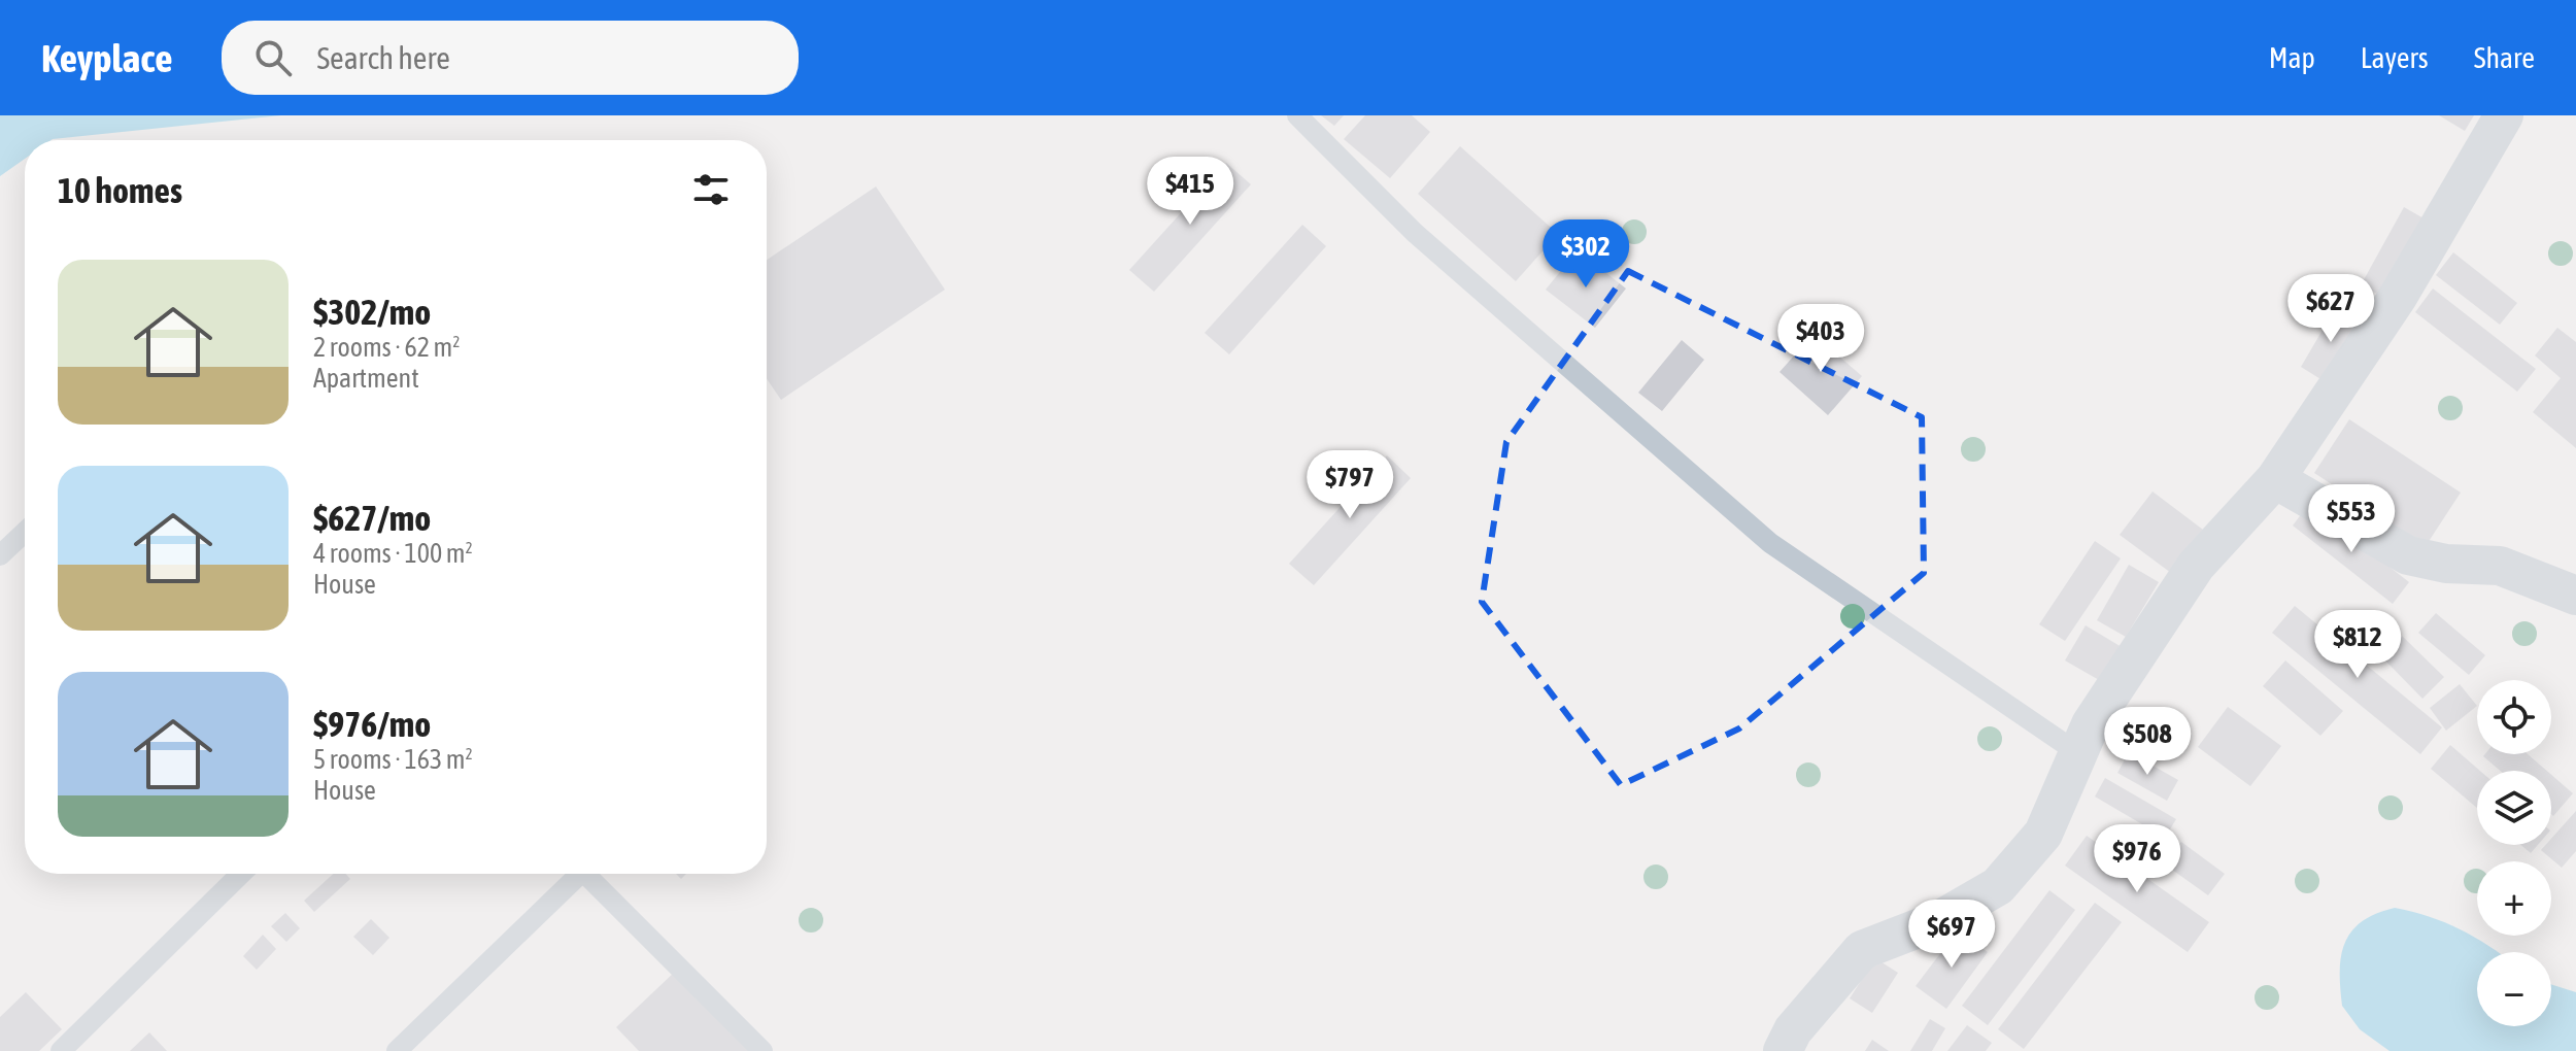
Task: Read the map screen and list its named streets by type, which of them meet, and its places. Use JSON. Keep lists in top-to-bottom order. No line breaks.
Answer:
{"page":{"header":"Keyplace","search":"Search here","nav":["Map","Layers","Share"],"heading":"10 homes","price":["$415","$302","$627","$403","$797","$553","$812","$508","$976","$697"],"list":[{"name":"$302/mo","note":"2 rooms · 62 m² · Apartment"},{"name":"$627/mo","note":"4 rooms · 100 m² · House"},{"name":"$976/mo","note":"5 rooms · 163 m² · House"}],"map_buttons":["+","−"]}}
